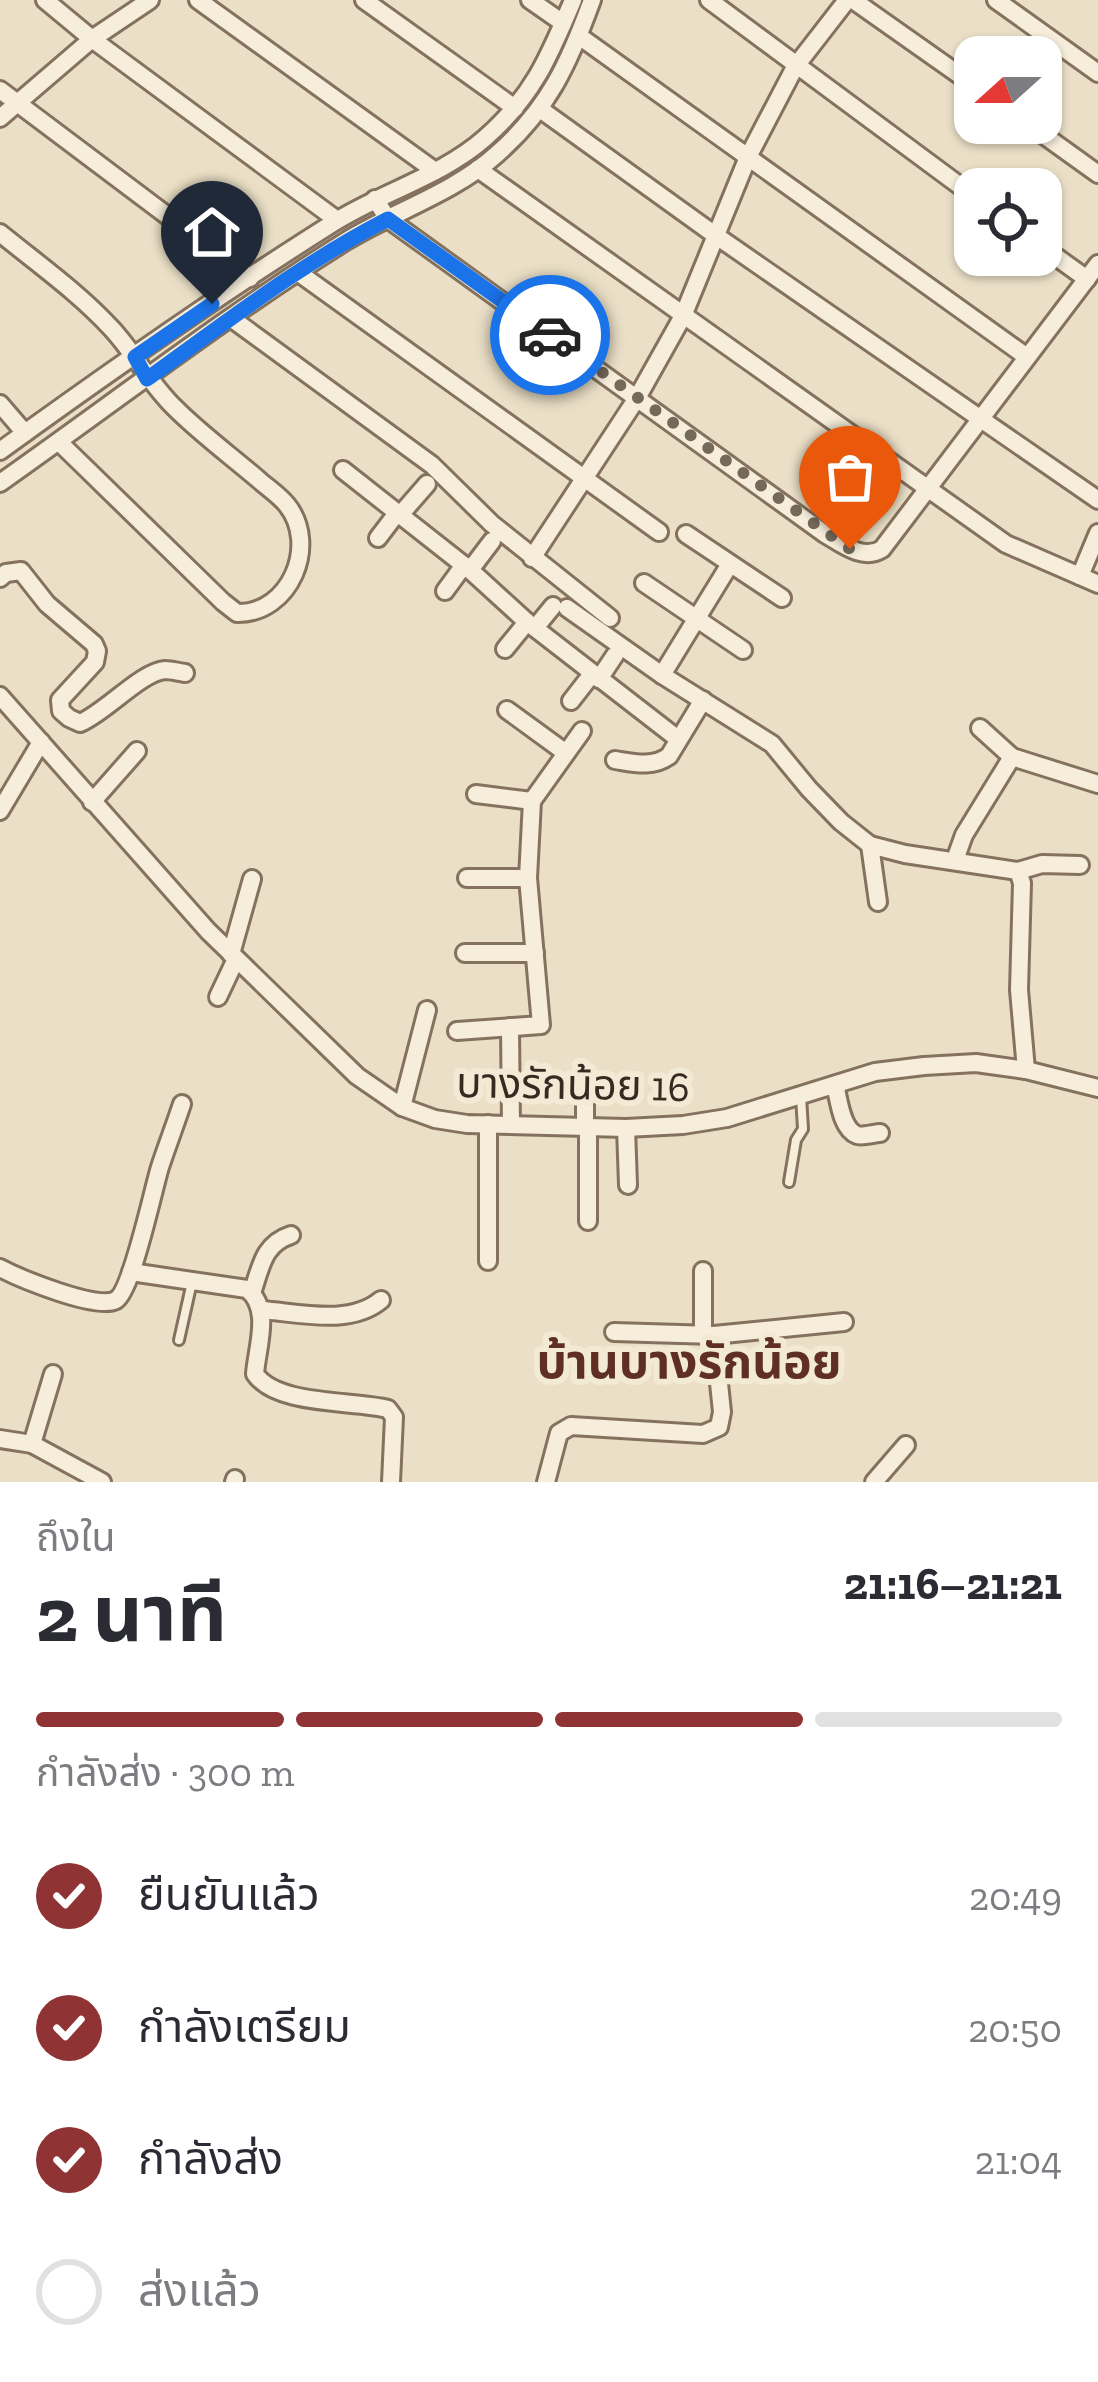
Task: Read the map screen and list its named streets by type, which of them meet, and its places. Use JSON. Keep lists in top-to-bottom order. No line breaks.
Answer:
{"streets":{"street":["บางรักน้อย 16"]},"districts":["บ้านบางรักน้อย"],"north":"left","page":{"heading":["2 นาที","ถึงใน","21:16–21:21"],"bar":"กำลังส่ง · 300 m","list":[["ยืนยันแล้ว","20:49"],["กำลังเตรียม","20:50"],["กำลังส่ง","21:04"],"ส่งแล้ว"]}}
